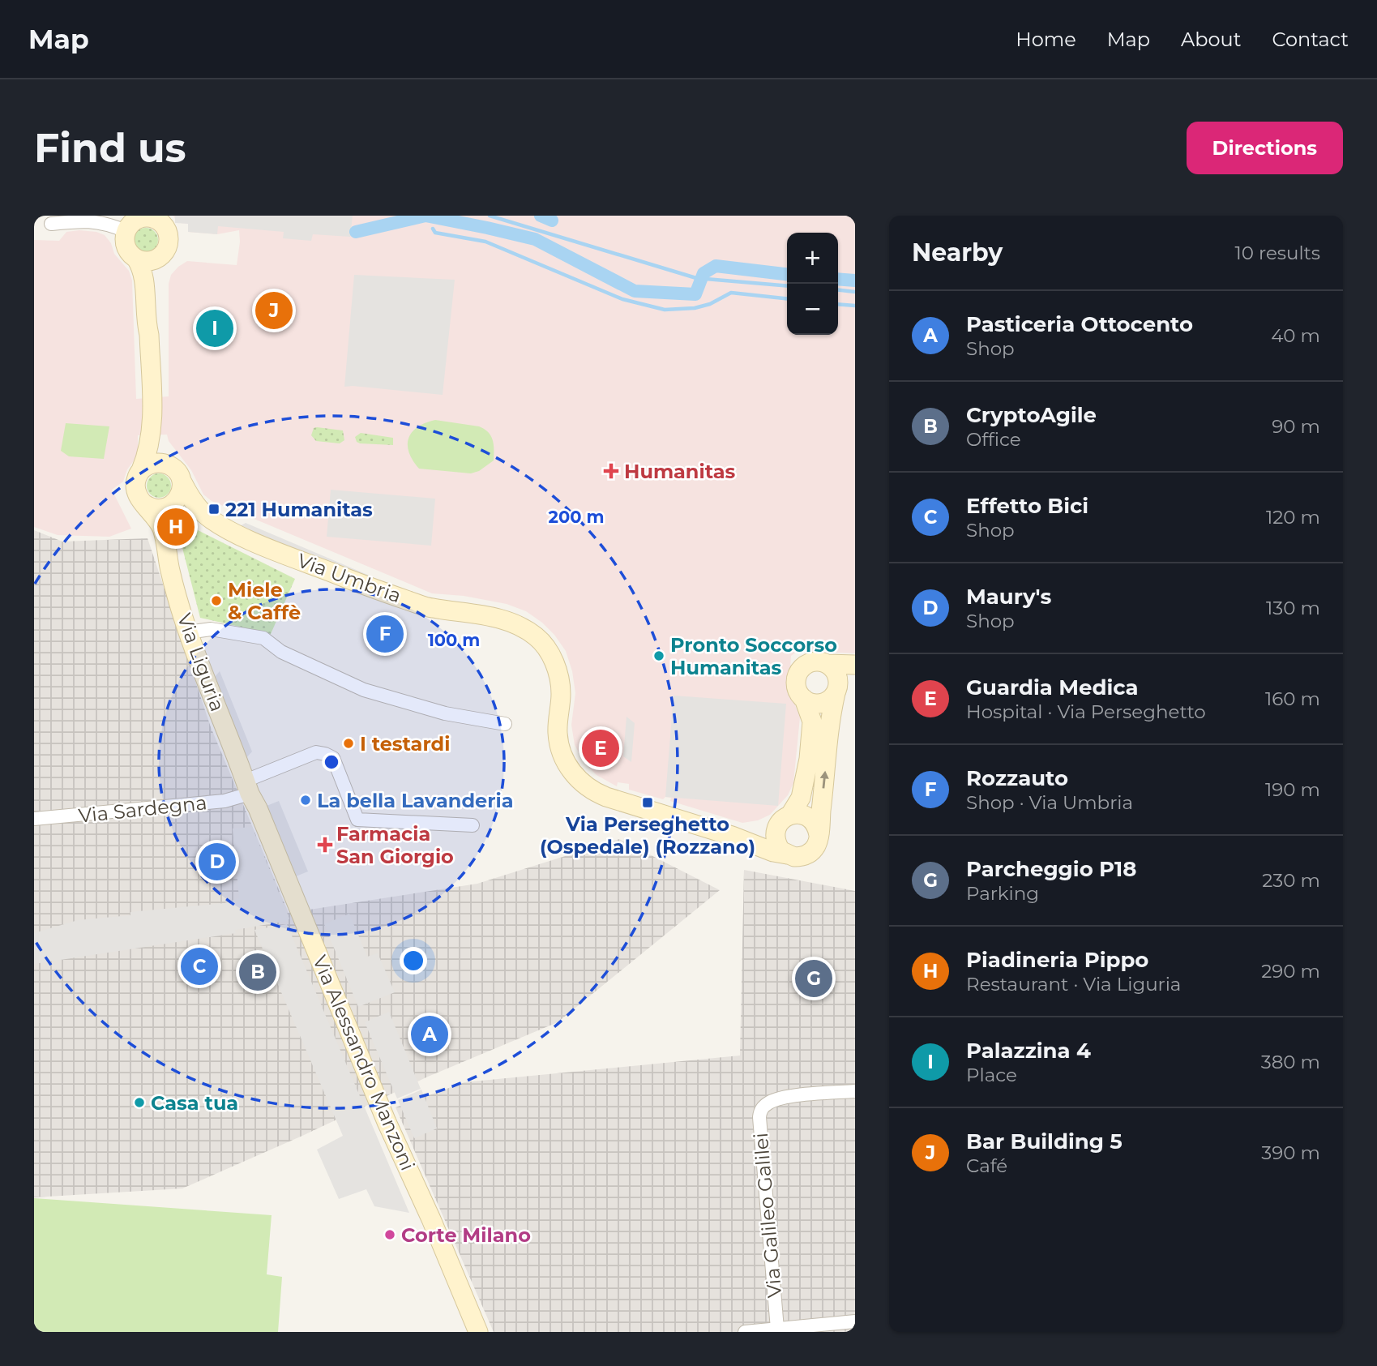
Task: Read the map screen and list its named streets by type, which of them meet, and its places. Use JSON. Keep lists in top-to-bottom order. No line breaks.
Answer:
{"streets":{"street":["Via Umbria","Via Liguria","Via Sardegna","Via Alessandro Manzoni","Via Galileo Galilei"]},"crossings":[["Via Umbria","Via Liguria"],["Via Liguria","Via Sardegna"],["Via Liguria","Via Alessandro Manzoni"],["Via Sardegna","Via Alessandro Manzoni"]],"places":{"health":["Humanitas","Farmacia San Giorgio"],"transit":["221 Humanitas","Via Perseghetto (Ospedale) (Rozzano)"],"other":["Miele & Caffè","Pronto Soccorso Humanitas","I testardi","La bella Lavanderia","Casa tua","Corte Milano"]},"page":{"header":"Map","nav":["Home","Map","About","Contact"],"buttons":"Directions","title":"Find us","heading":["Nearby","10 results"],"map_buttons":["+","−"],"pins":["J","I","H","F","E","D","C","B","G","A"],"list":[{"mark":"A","name":"Pasticeria Ottocento","note":"Shop","value":"40 m"},{"mark":"B","name":"CryptoAgile","note":"Office","value":"90 m"},{"mark":"C","name":"Effetto Bici","note":"Shop","value":"120 m"},{"mark":"D","name":"Maury's","note":"Shop","value":"130 m"},{"mark":"E","name":"Guardia Medica","note":"Hospital · Via Perseghetto","value":"160 m"},{"mark":"F","name":"Rozzauto","note":"Shop · Via Umbria","value":"190 m"},{"mark":"G","name":"Parcheggio P18","note":"Parking","value":"230 m"},{"mark":"H","name":"Piadineria Pippo","note":"Restaurant · Via Liguria","value":"290 m"},{"mark":"I","name":"Palazzina 4","note":"Place","value":"380 m"},{"mark":"J","name":"Bar Building 5","note":"Café","value":"390 m"}]},"rings":["200 m","100 m"]}
